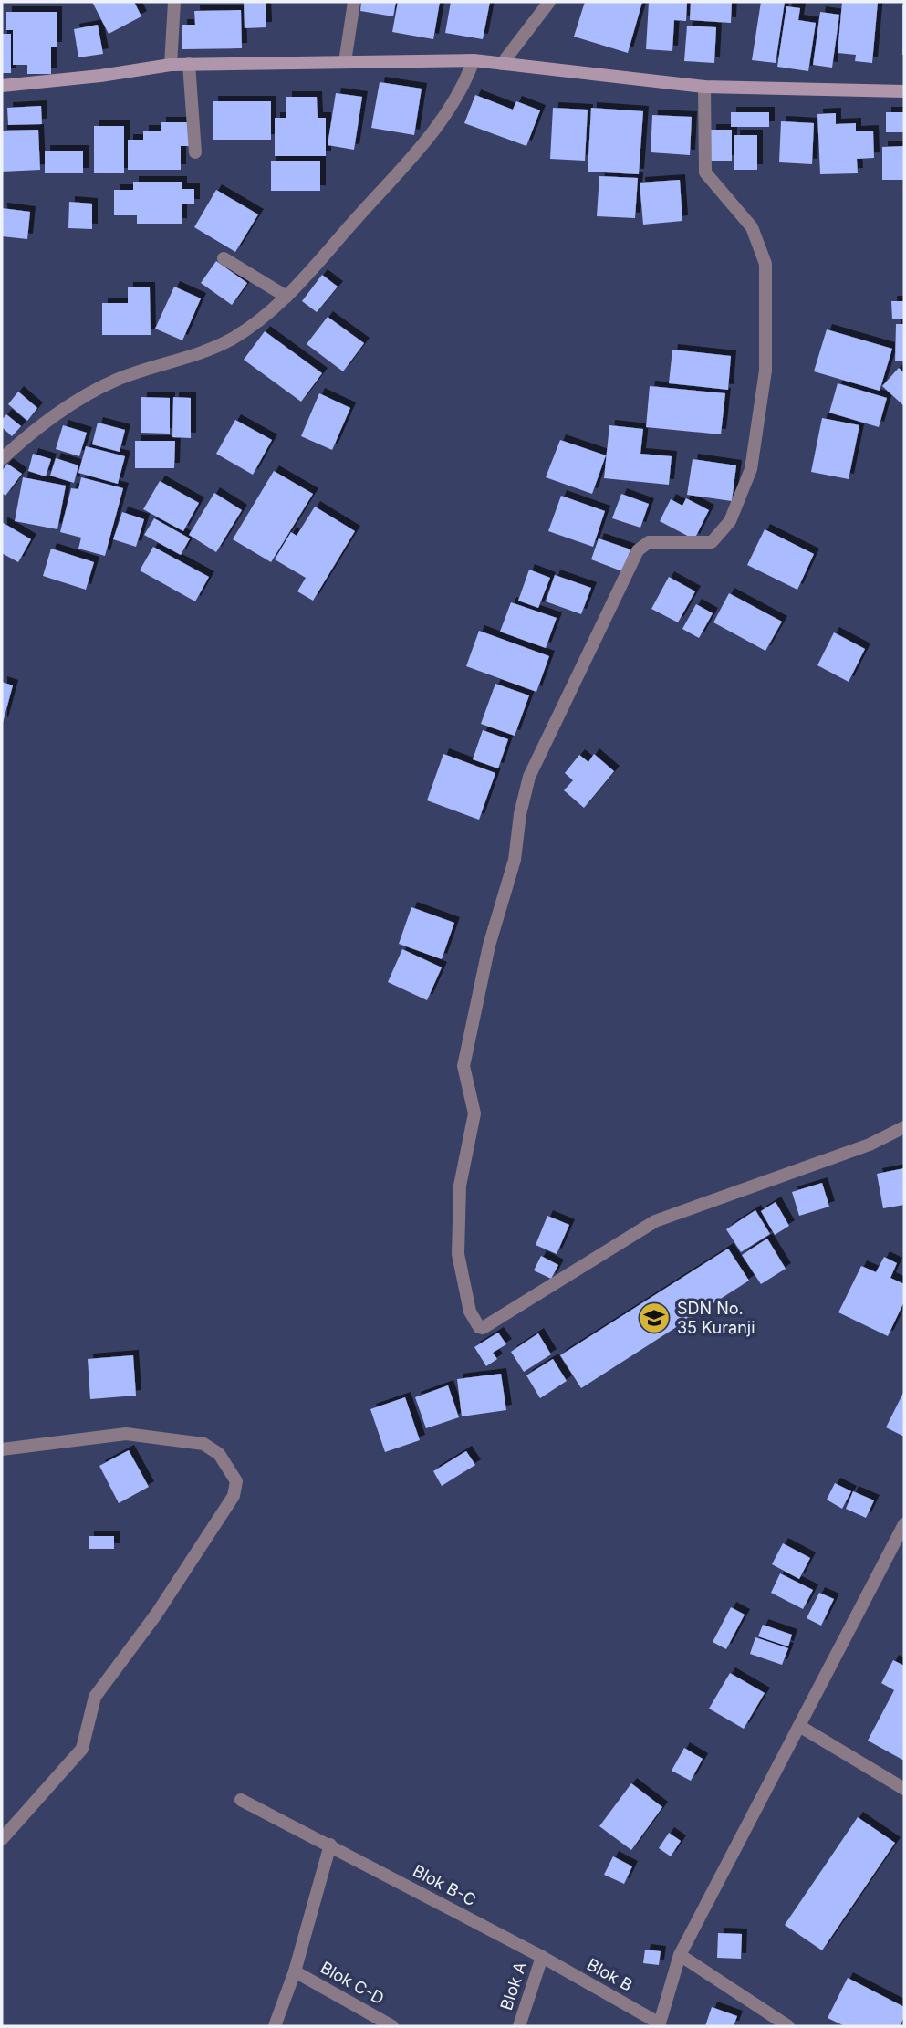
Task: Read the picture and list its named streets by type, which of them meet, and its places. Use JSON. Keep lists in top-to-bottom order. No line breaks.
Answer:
{"streets":{"street":["Blok B-C","Blok B","Blok C-D","Blok A"]},"crossings":[["Blok B-C","Blok B"],["Blok B-C","Blok A"],["Blok B","Blok A"]],"places":{"school or university":["SDN No. 35 Kuranji"]}}
